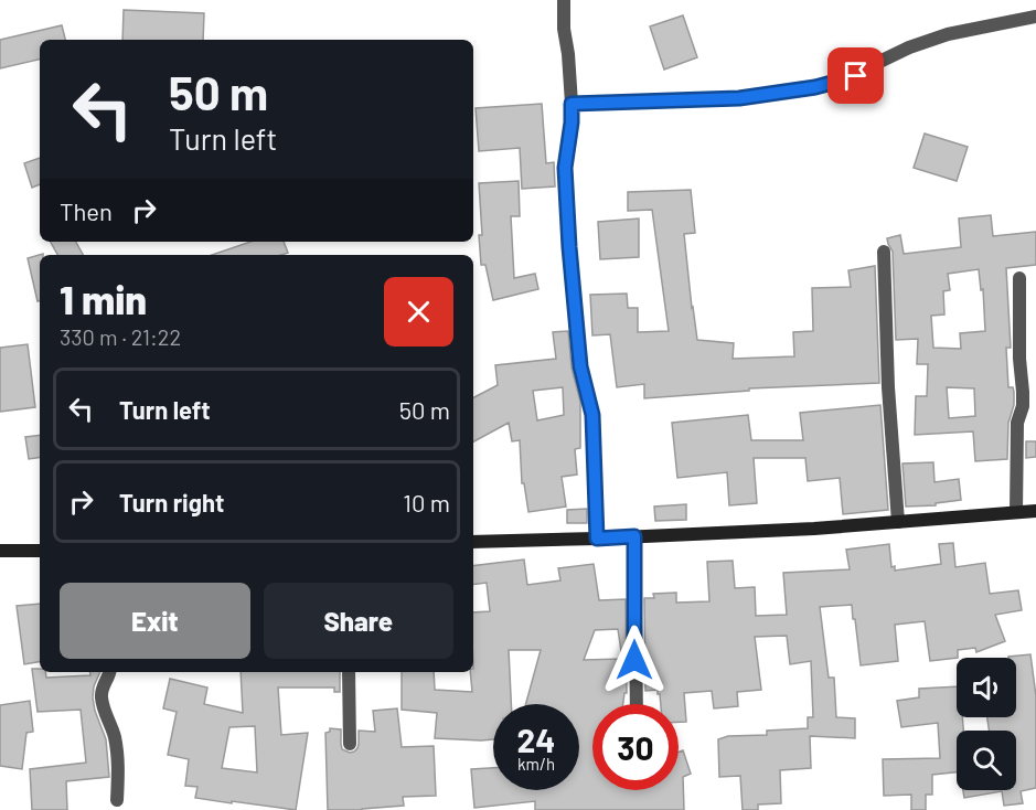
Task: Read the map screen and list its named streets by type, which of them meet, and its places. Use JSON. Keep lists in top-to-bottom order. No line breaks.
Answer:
{"page":{"turn":["50 m","Turn left"],"then":"Then","heading":["1 min","330 m · 21:22"],"list":[{"name":"Turn left","value":"50 m"},{"name":"Turn right","value":"10 m"}],"buttons":["Exit","Share"],"speed":"24 km/h","limit":"30"}}
